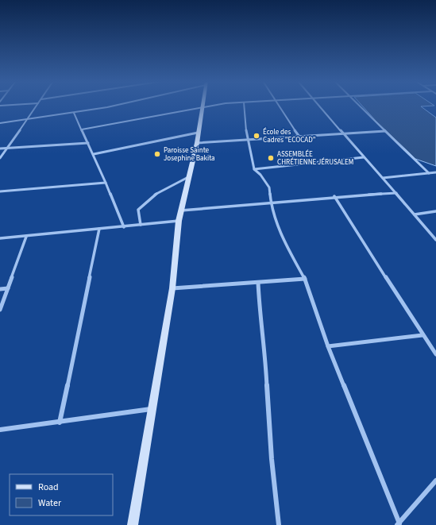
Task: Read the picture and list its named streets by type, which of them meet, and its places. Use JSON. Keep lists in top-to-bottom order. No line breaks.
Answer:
{"places":["École des Cadres \"ECOCAD\"","Paroisse Sainte Josephine Bakita","ASSEMBLÉE CHRÉTIENNE JÉRUSALEM"],"legend":["Road","Water"]}
